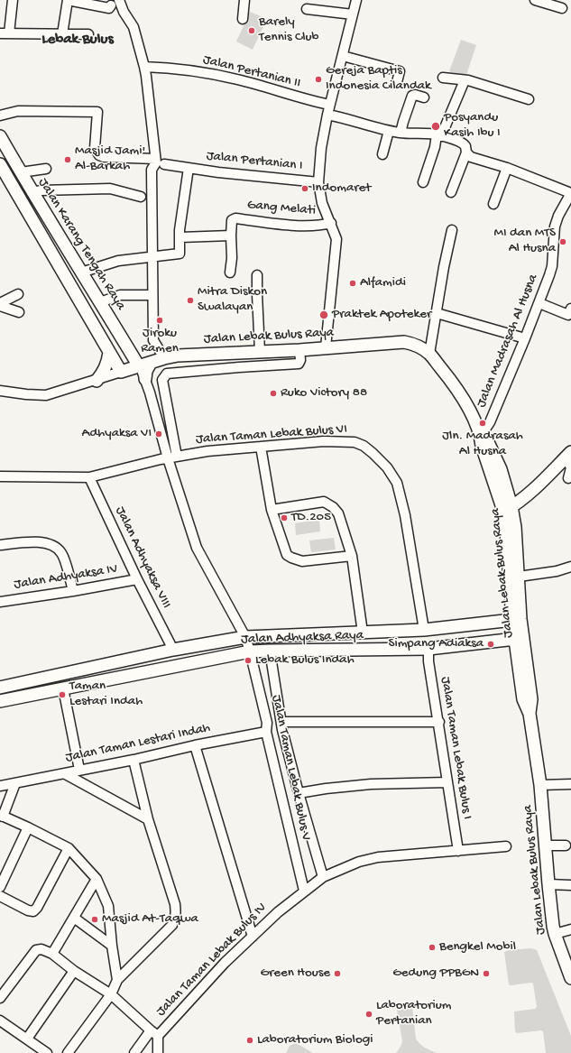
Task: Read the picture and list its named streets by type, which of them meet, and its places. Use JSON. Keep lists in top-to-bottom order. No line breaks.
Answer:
{"streets":{"main road":["Jalan Karang Tengah Raya","Jalan Lebak Bulus Raya","Jalan Adhyaksa Raya"],"street":["Jalan Pertanian II","Jalan Pertanian I","Gang Melati","Jalan Madrasah Al Husna","Jalan Taman Lebak Bulus VI","Jalan Adhyaksa VIII","Jalan Adhyaksa IV","Jalan Taman Lestari Indah","Jalan Taman Lebak Bulus I","Jalan Taman Lebak Bulus V","Jalan Taman Lebak Bulus IV"]},"crossings":[["Jalan Karang Tengah Raya","Jalan Lebak Bulus Raya"],["Jalan Karang Tengah Raya","Jalan Adhyaksa Raya"],["Jalan Lebak Bulus Raya","Jalan Madrasah Al Husna"],["Jalan Lebak Bulus Raya","Jalan Adhyaksa Raya"],["Jalan Taman Lebak Bulus VI","Jalan Adhyaksa VIII"],["Jalan Taman Lebak Bulus VI","Jalan Adhyaksa Raya"],["Jalan Adhyaksa VIII","Jalan Adhyaksa IV"],["Jalan Adhyaksa VIII","Jalan Adhyaksa Raya"],["Jalan Adhyaksa Raya","Jalan Taman Lebak Bulus I"],["Jalan Adhyaksa Raya","Jalan Taman Lebak Bulus V"],["Jalan Taman Lestari Indah","Jalan Taman Lebak Bulus V"],["Jalan Taman Lebak Bulus I","Jalan Taman Lebak Bulus IV"],["Jalan Taman Lebak Bulus V","Jalan Taman Lebak Bulus IV"]],"districts":["Lebak Bulus"],"places":["Barely Tennis Club","Gereja Baptis Indonesia Cilandak","Posyandu Kasih Ibu I","Masjid Jami' Al-Barkah","Indomaret","MI dan MTS Al Husna","Alfamidi","Mitra Diskon Swalayan","Praktek Apoteker","Jiroku Ramen","Ruko Victory 88","Jln. Madrasah Al Husna","Adhyaksa VI","TD.205","Simpang Adiaksa","Lebak Bulus Indah","Taman Lestari Indah","Masjid At-Taqwa","Bengkel Mobil","Green House","Gedung PPBGN","Laboratorium Pertanian","Laboratorium Biologi"]}
